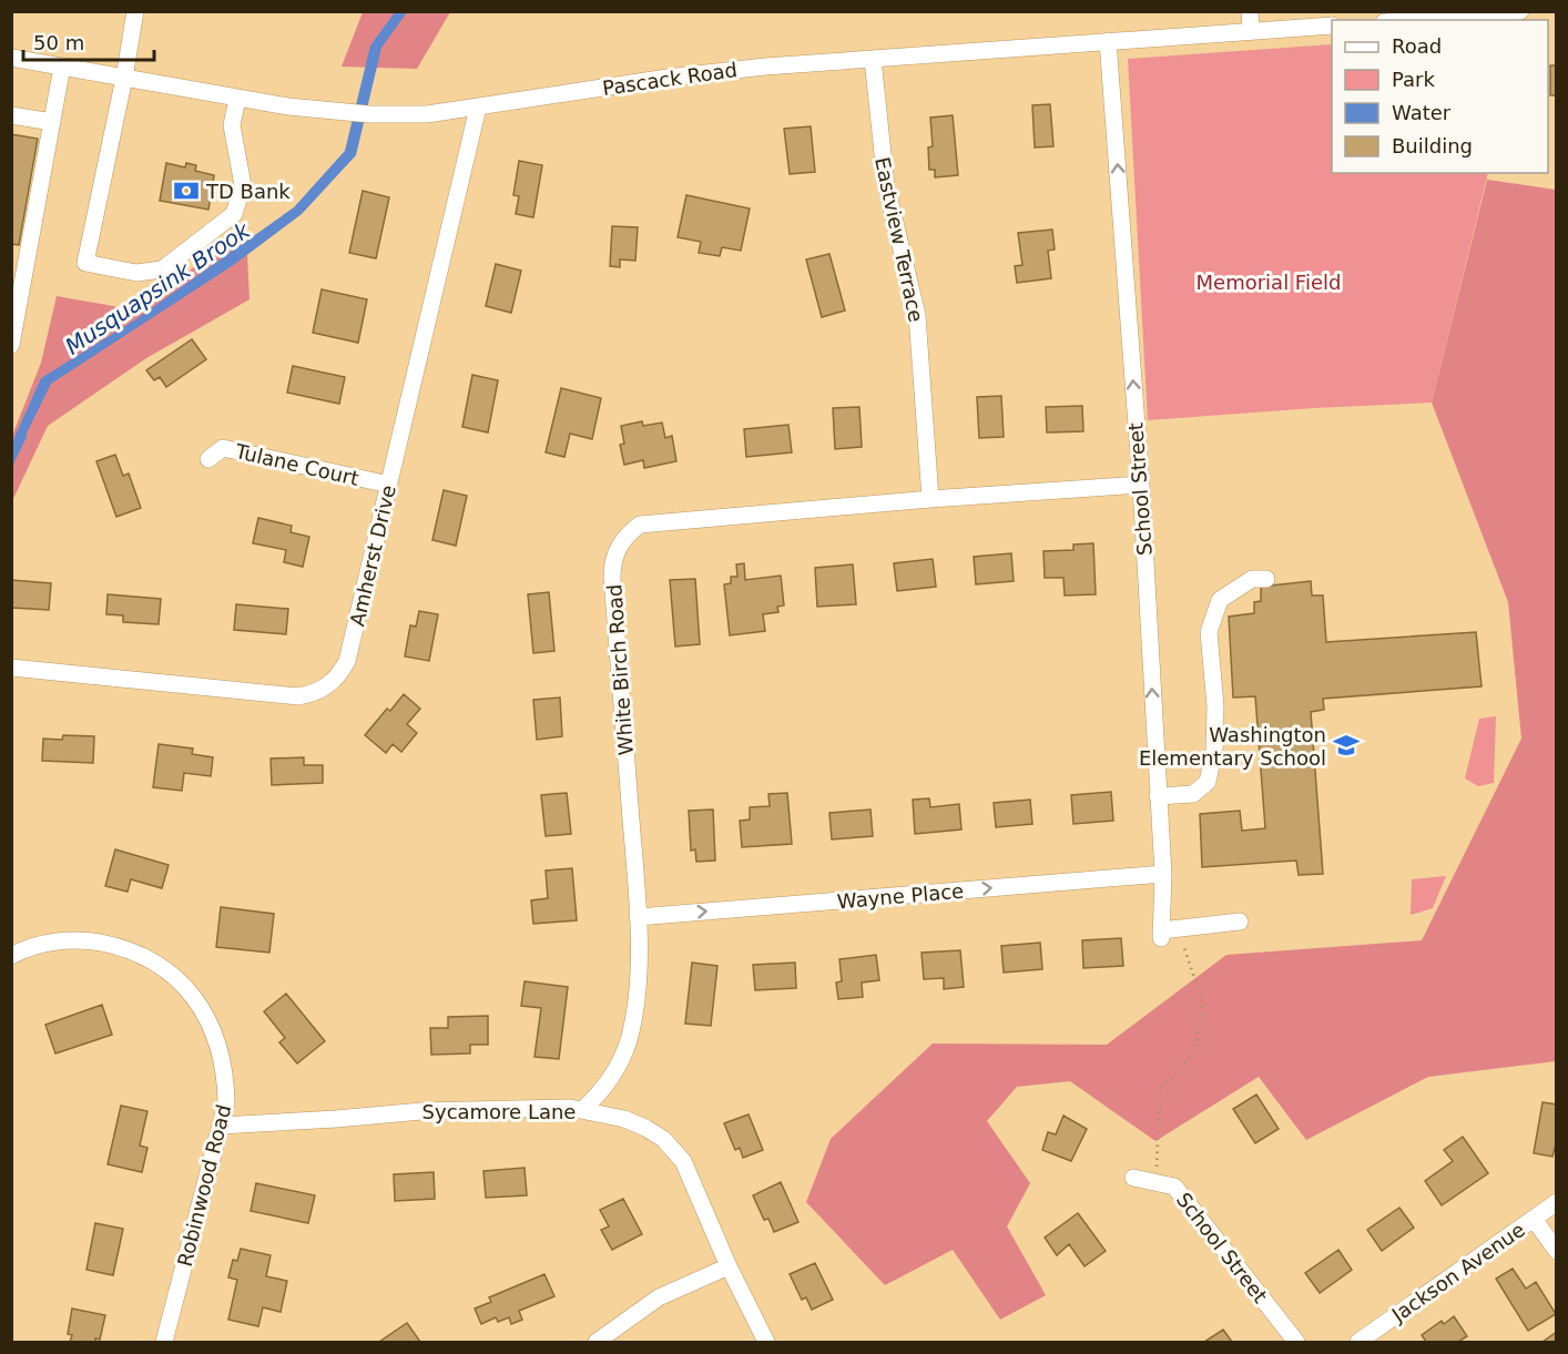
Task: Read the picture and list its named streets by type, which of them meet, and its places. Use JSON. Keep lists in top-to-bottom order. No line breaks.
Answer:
{"streets":{"street":["Pascack Road","Eastview Terrace","Tulane Court","School Street","Amherst Drive","White Birch Road","Wayne Place","Sycamore Lane","Robinwood Road","Jackson Avenue"]},"crossings":[["Pascack Road","Eastview Terrace"],["Pascack Road","School Street"],["Pascack Road","Amherst Drive"],["Eastview Terrace","White Birch Road"],["Tulane Court","Amherst Drive"],["School Street","White Birch Road"],["School Street","Wayne Place"],["White Birch Road","Wayne Place"],["White Birch Road","Sycamore Lane"],["Sycamore Lane","Robinwood Road"]],"one_way":["School Street","Wayne Place"],"water":["Musquapsink Brook"],"parks":["Memorial Field"],"places":{"bank":["TD Bank"],"school or university":["Washington Elementary School"]},"legend":["Road","Park","Water","Building"],"scale_bar":"50 m"}
